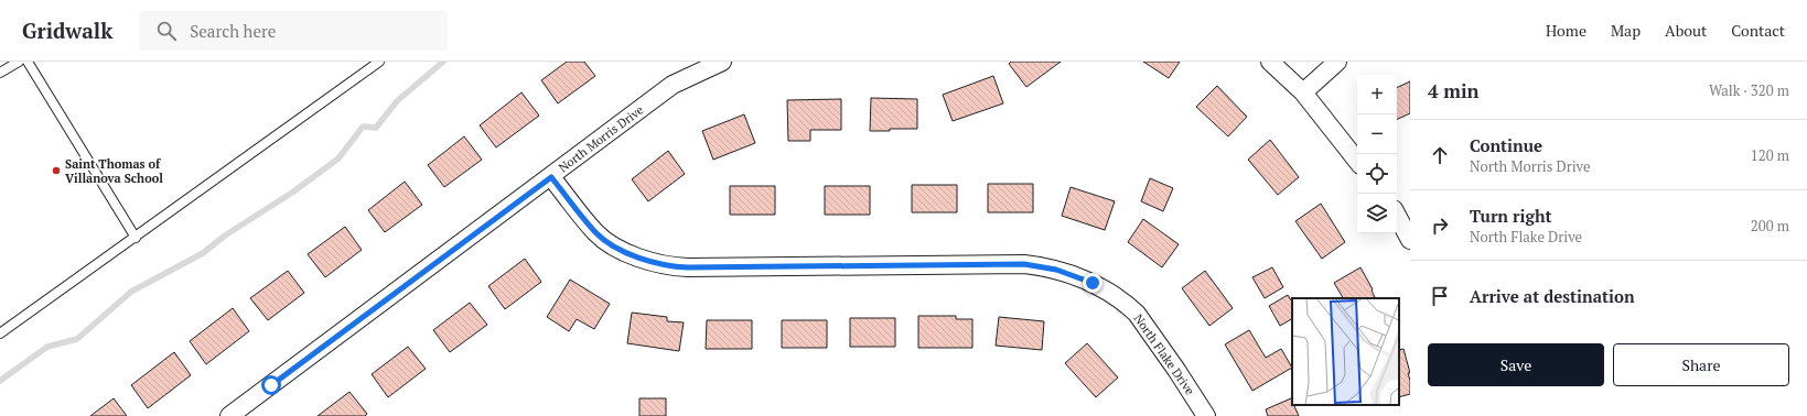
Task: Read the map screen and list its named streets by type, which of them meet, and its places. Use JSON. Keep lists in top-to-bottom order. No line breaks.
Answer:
{"streets":{"street":["North Morris Drive","North Flake Drive"]},"crossings":[["North Morris Drive","North Flake Drive"]],"places":["Saint Thomas of Villanova School"],"page":{"header":"Gridwalk","search":"Search here","nav":["Home","Map","About","Contact"],"heading":["4 min","Walk · 320 m"],"map_buttons":["+","−"],"list":[["Continue","North Morris Drive","120 m"],["Turn right","North Flake Drive","200 m"],"Arrive at destination"],"buttons":["Save","Share"]}}
